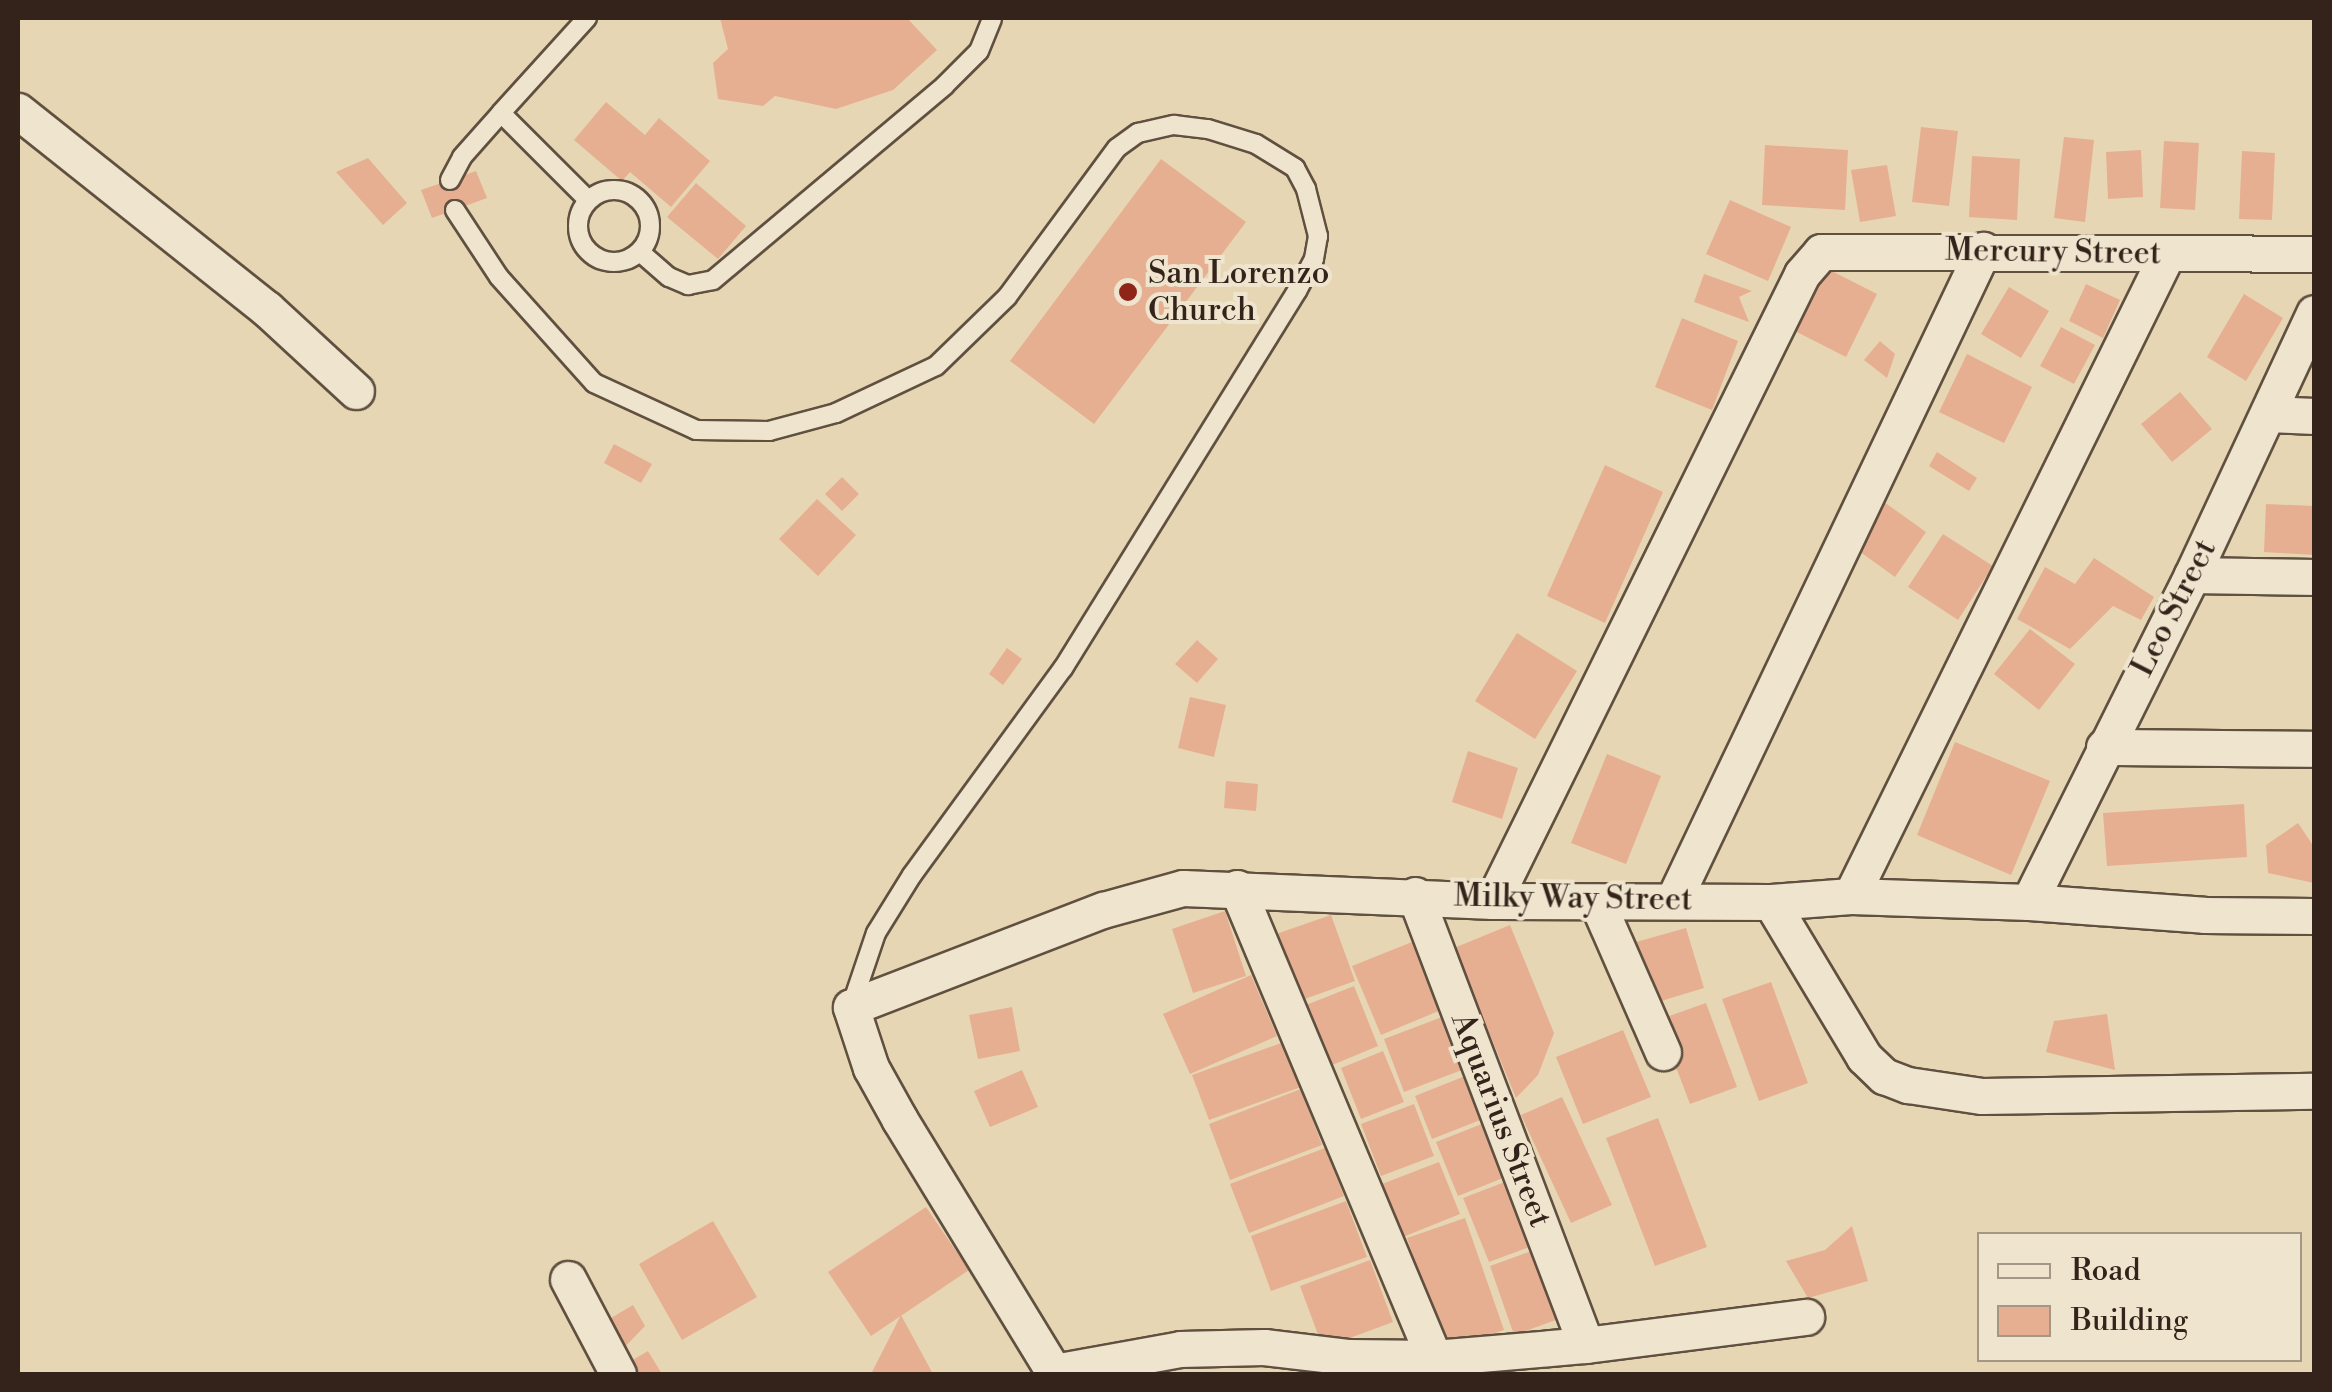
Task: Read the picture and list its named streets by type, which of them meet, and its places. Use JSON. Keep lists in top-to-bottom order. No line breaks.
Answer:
{"streets":{"street":["Mercury Street","Leo Street","Milky Way Street","Aquarius Street"]},"crossings":[["Mercury Street","Milky Way Street"],["Leo Street","Milky Way Street"],["Milky Way Street","Aquarius Street"]],"places":["San Lorenzo Church"],"legend":["Road","Building"]}
